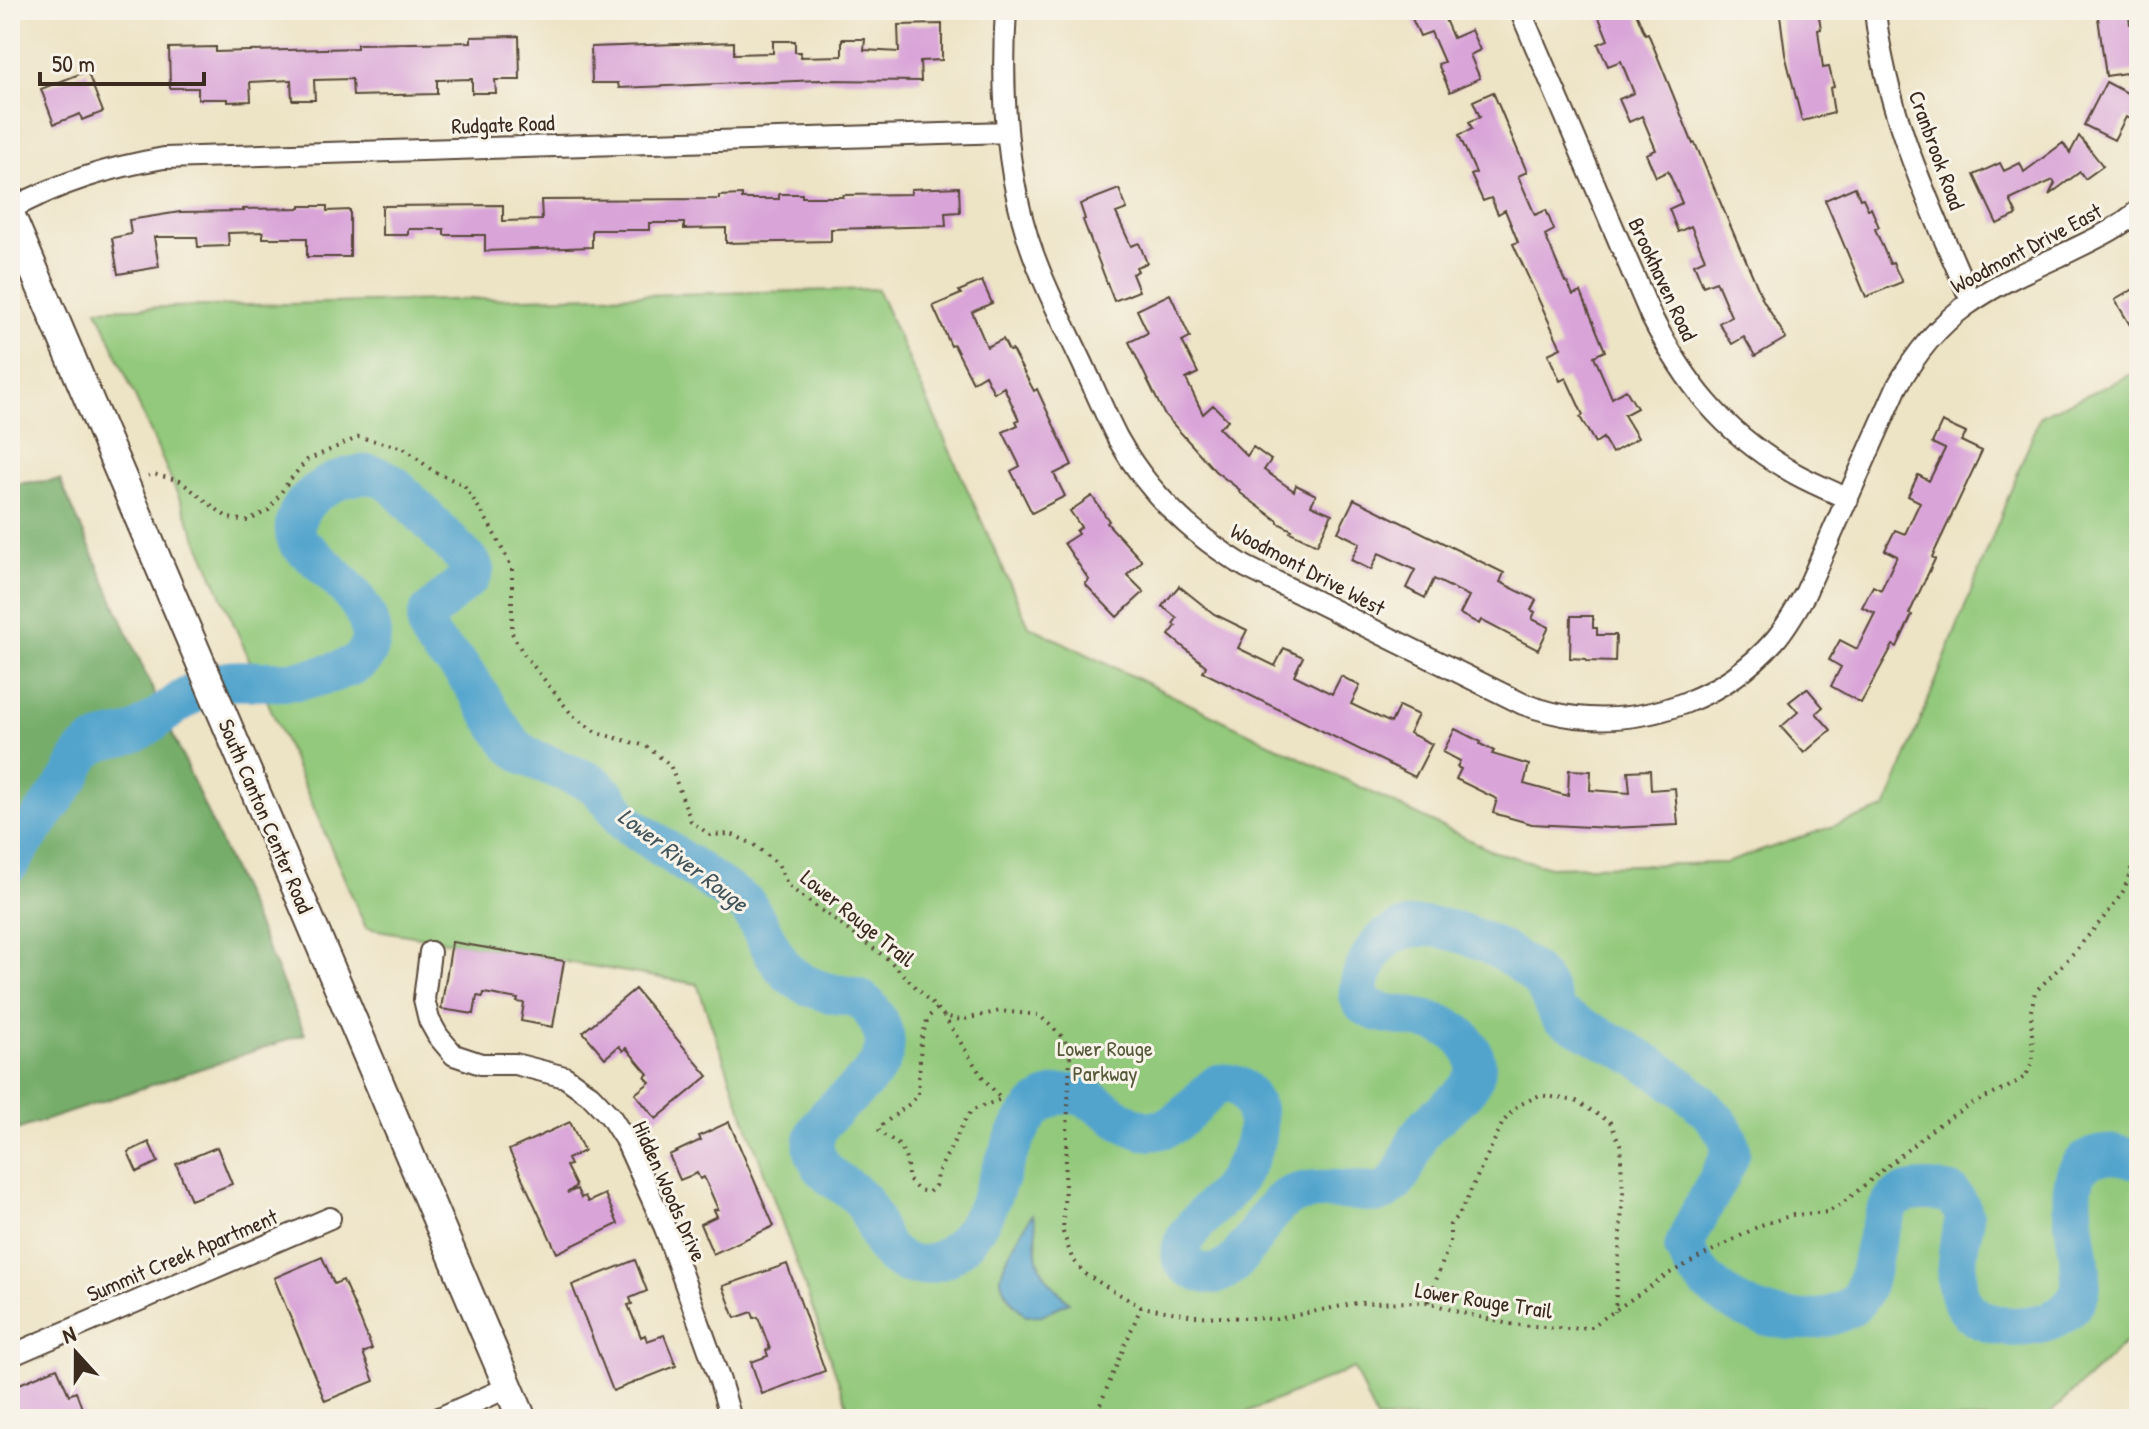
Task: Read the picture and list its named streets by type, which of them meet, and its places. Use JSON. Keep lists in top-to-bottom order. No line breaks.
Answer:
{"streets":{"main road":["South Canton Center Road"],"street":["Rudgate Road","Cranbrook Road","Woodmont Drive East","Brookhaven Road","Woodmont Drive West","Hidden Woods Drive","Summit Creek Apartment"],"path":["Lower Rouge Trail"]},"crossings":[["Rudgate Road","Woodmont Drive West"],["Rudgate Road","South Canton Center Road"],["Cranbrook Road","Woodmont Drive East"],["Woodmont Drive East","Brookhaven Road"],["Woodmont Drive East","Woodmont Drive West"],["Brookhaven Road","Woodmont Drive West"],["South Canton Center Road","Lower Rouge Trail"]],"water":["Lower River Rouge"],"parks":["Lower Rouge Parkway"],"scale_bar":"50 m","north":"top"}
